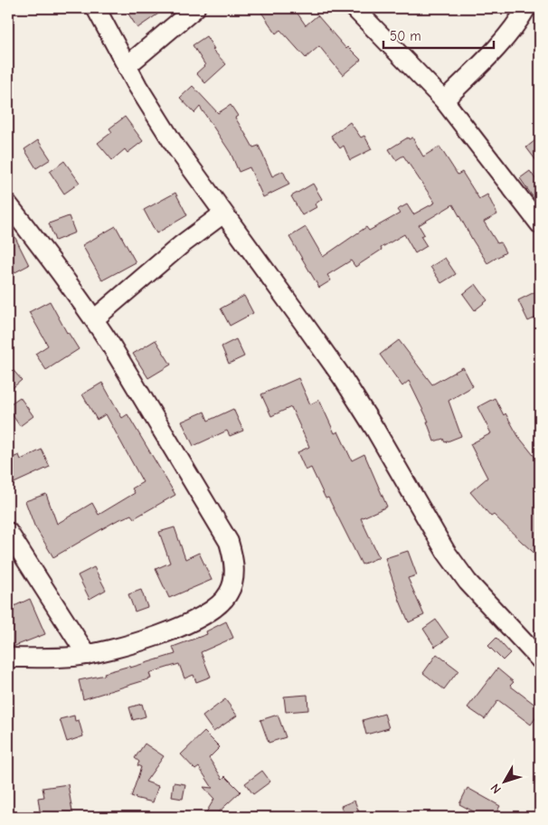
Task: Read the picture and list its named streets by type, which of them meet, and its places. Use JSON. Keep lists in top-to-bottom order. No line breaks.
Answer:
{"scale_bar":"50 m","north":"bottom left"}
